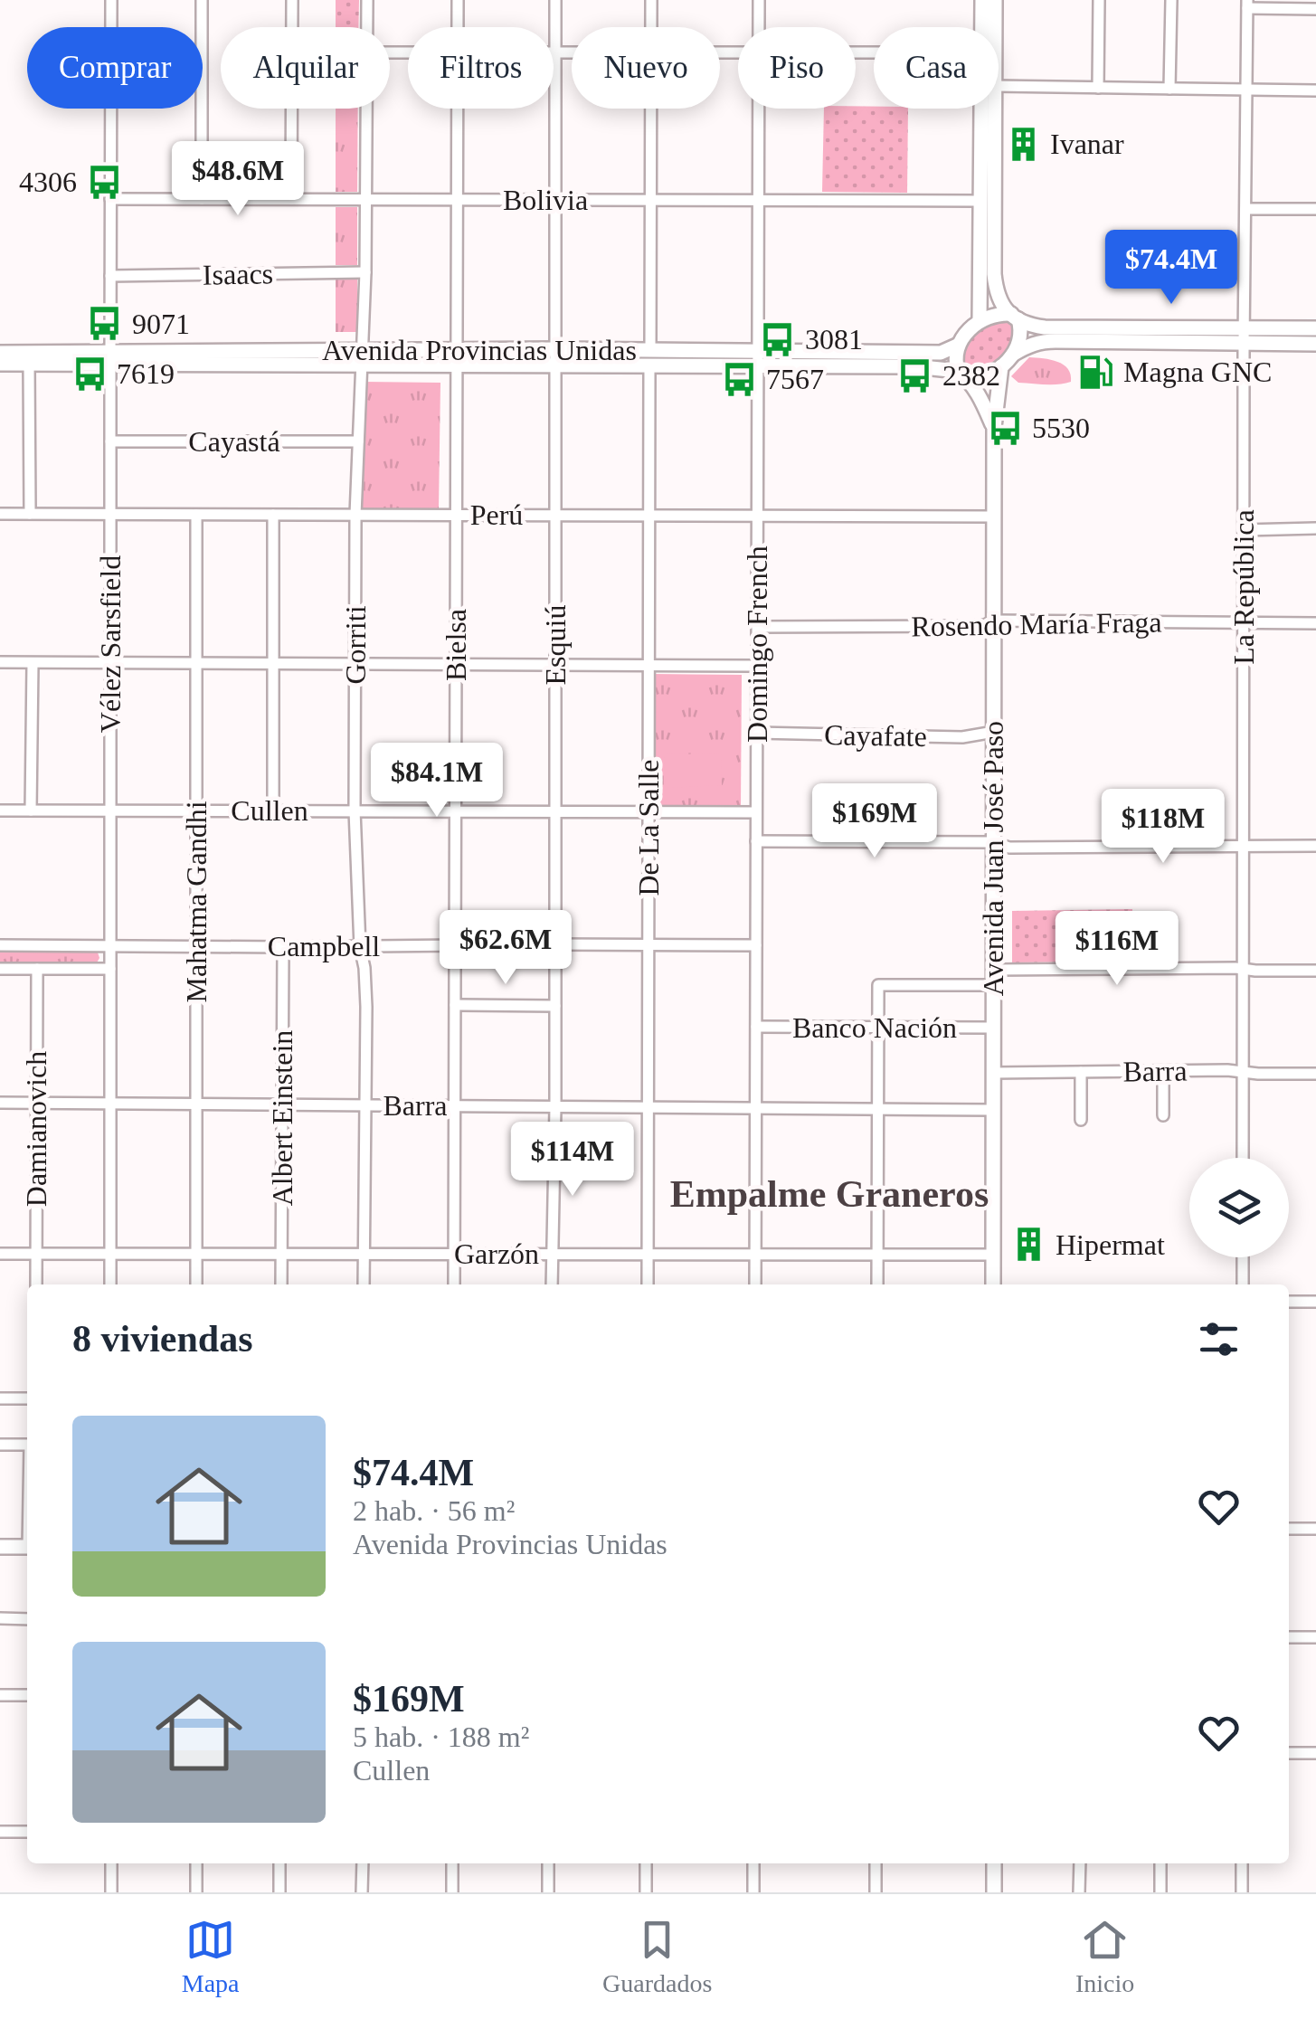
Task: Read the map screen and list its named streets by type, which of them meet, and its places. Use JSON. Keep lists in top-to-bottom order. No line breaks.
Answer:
{"streets":{"main road":["Avenida Provincias Unidas","Avenida Juan José Paso"],"street":["Bolivia","Isaacs","Cayastá","Perú","La República","Rosendo María Fraga","Vélez Sarsfield","Domingo French","Gorriti","Bielsa","Esquiú","Cayafate","Cullen","De La Salle","Mahatma Gandhi","Campbell","Banco Nación","Barra","Albert Einstein","Damianovich","Garzón"]},"crossings":[["Bolivia","Vélez Sarsfield"],["Bolivia","Domingo French"],["Bolivia","Gorriti"],["Bolivia","Bielsa"],["Bolivia","Esquiú"],["Bolivia","De La Salle"],["Isaacs","Vélez Sarsfield"],["Isaacs","Gorriti"],["Avenida Provincias Unidas","Vélez Sarsfield"],["Avenida Provincias Unidas","Domingo French"],["Avenida Provincias Unidas","Gorriti"],["Avenida Provincias Unidas","Bielsa"],["Avenida Provincias Unidas","Esquiú"],["Avenida Provincias Unidas","De La Salle"],["Avenida Provincias Unidas","Avenida Juan José Paso"],["Cayastá","Vélez Sarsfield"],["Cayastá","Gorriti"],["Perú","Vélez Sarsfield"],["Perú","Domingo French"],["Perú","Gorriti"],["Perú","Bielsa"],["Perú","Esquiú"],["Perú","De La Salle"],["Perú","Avenida Juan José Paso"],["Perú","Mahatma Gandhi"],["La República","Rosendo María Fraga"],["La República","Barra"],["Rosendo María Fraga","Domingo French"],["Rosendo María Fraga","Avenida Juan José Paso"],["Vélez Sarsfield","Cullen"],["Vélez Sarsfield","Campbell"],["Vélez Sarsfield","Barra"],["Vélez Sarsfield","Garzón"],["Domingo French","Cayafate"],["Domingo French","Cullen"],["Domingo French","Campbell"],["Domingo French","Banco Nación"],["Domingo French","Barra"],["Domingo French","Garzón"],["Gorriti","Cullen"],["Gorriti","Campbell"],["Gorriti","Barra"],["Gorriti","Garzón"],["Bielsa","Cullen"],["Bielsa","Campbell"],["Bielsa","Barra"],["Bielsa","Garzón"],["Esquiú","Cullen"],["Esquiú","Campbell"],["Esquiú","Barra"],["Esquiú","Garzón"],["Cayafate","Avenida Juan José Paso"],["Cullen","De La Salle"],["Cullen","Mahatma Gandhi"],["De La Salle","Campbell"],["De La Salle","Barra"],["De La Salle","Garzón"],["Avenida Juan José Paso","Banco Nación"],["Avenida Juan José Paso","Barra"],["Avenida Juan José Paso","Garzón"],["Mahatma Gandhi","Campbell"],["Mahatma Gandhi","Barra"],["Mahatma Gandhi","Garzón"],["Campbell","Albert Einstein"],["Barra","Albert Einstein"],["Barra","Damianovich"],["Albert Einstein","Garzón"],["Damianovich","Garzón"]],"districts":["Empalme Graneros"],"places":{"building":["Ivanar","Hipermat"],"bus stop":["4306","9071","3081","7619","2382","7567","5530"],"fuel station":["Magna GNC"]},"page":{"chip":["Comprar","Alquilar","Filtros","Nuevo","Piso","Casa"],"price":["$48.6M","$74.4M","$84.1M","$169M","$118M","$62.6M","$116M","$114M"],"heading":"8 viviendas","list":[{"name":"$74.4M","note":"2 hab. · 56 m² · Avenida Provincias Unidas"},{"name":"$169M","note":"5 hab. · 188 m² · Cullen"}],"tabs":["Mapa","Guardados","Inicio"]}}
